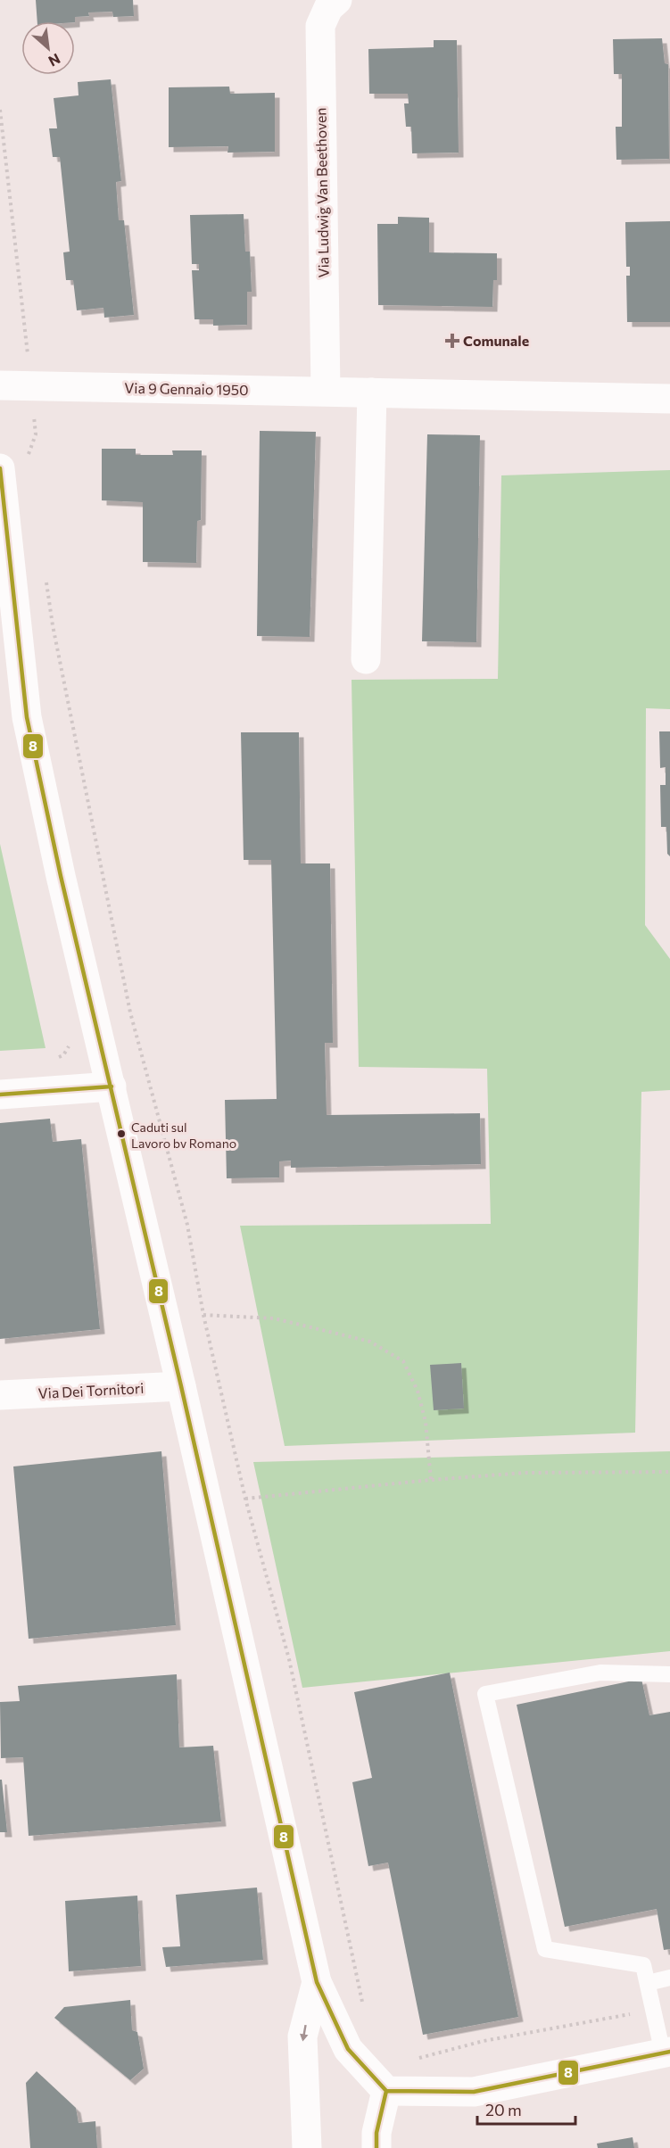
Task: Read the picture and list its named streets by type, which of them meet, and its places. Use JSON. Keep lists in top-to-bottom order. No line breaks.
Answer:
{"streets":{"street":["Via Ludwig Van Beethoven","Via 9 Gennaio 1950","Via Dei Tornitori"]},"crossings":[["Via Ludwig Van Beethoven","Via 9 Gennaio 1950"]],"places":{"health":["Comunale"],"other":["Caduti sul Lavoro bv Romano"]},"lines":["transit line 8"],"scale_bar":"20 m","north":"bottom right"}
